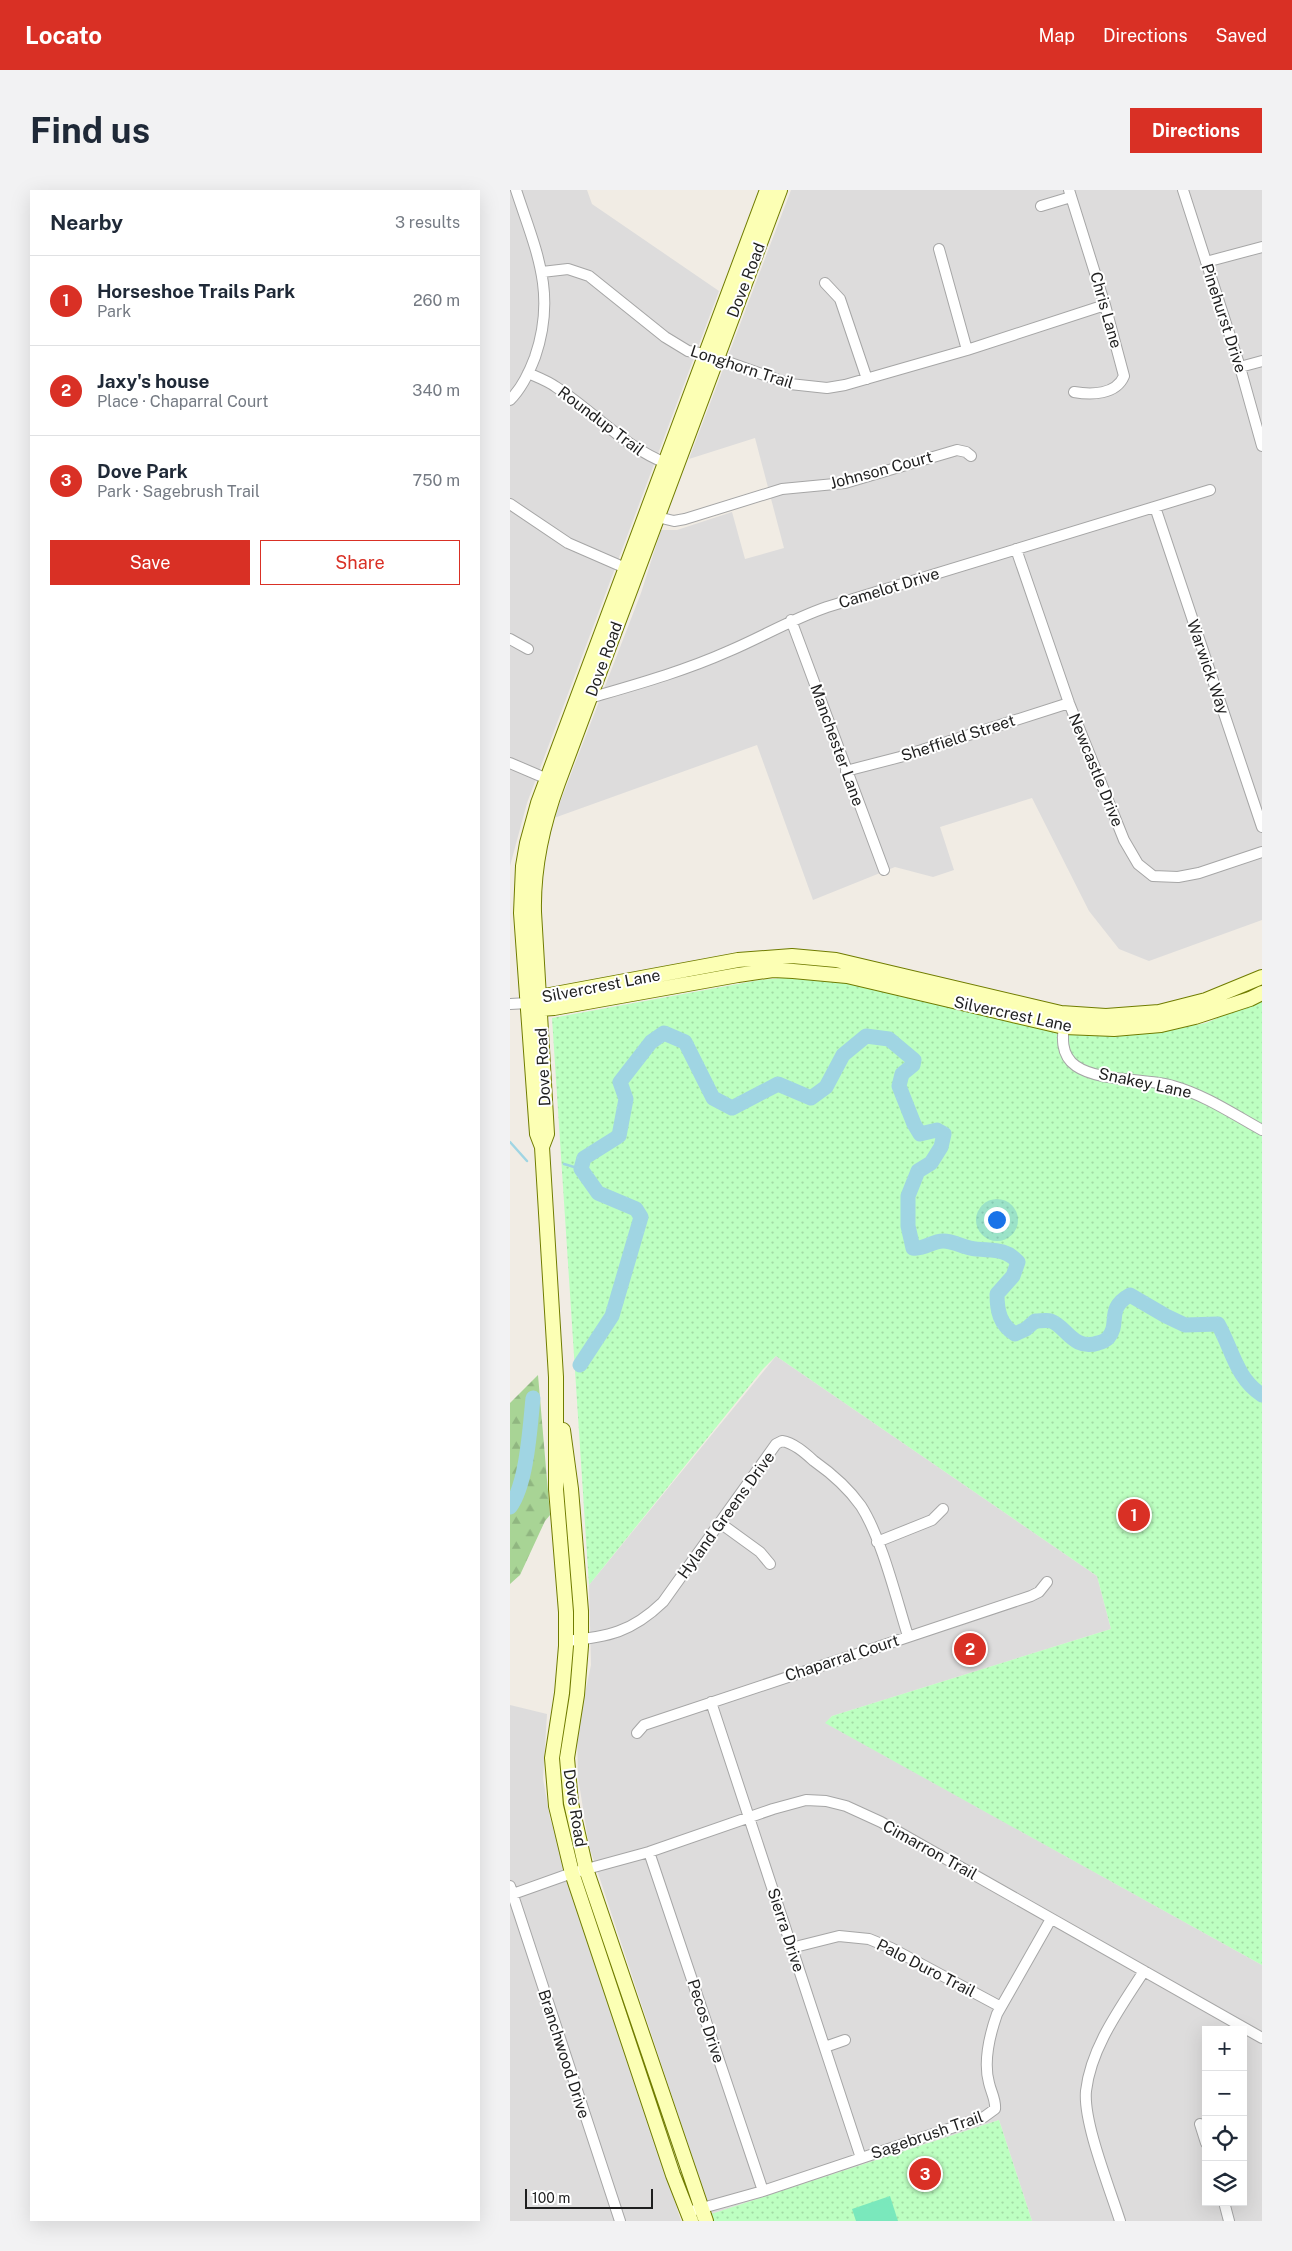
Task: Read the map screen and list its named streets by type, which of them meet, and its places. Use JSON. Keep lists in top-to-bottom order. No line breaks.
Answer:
{"streets":{"main road":["Dove Road","Silvercrest Lane"],"street":["Chris Lane","Pinehurst Drive","Longhorn Trail","Roundup Trail","Johnson Court","Camelot Drive","Warwick Way","Sheffield Street","Manchester Lane","Newcastle Drive","Snakey Lane","Hyland Greens Drive","Chaparral Court","Cimarron Trail","Sierra Drive","Palo Duro Trail","Pecos Drive","Branchwood Drive","Sagebrush Trail"]},"crossings":[["Dove Road","Longhorn Trail"],["Dove Road","Roundup Trail"],["Dove Road","Johnson Court"],["Dove Road","Camelot Drive"],["Dove Road","Silvercrest Lane"],["Dove Road","Hyland Greens Drive"],["Dove Road","Cimarron Trail"],["Dove Road","Sagebrush Trail"],["Chris Lane","Longhorn Trail"],["Camelot Drive","Warwick Way"],["Camelot Drive","Manchester Lane"],["Camelot Drive","Newcastle Drive"],["Sheffield Street","Manchester Lane"],["Sheffield Street","Newcastle Drive"],["Silvercrest Lane","Snakey Lane"],["Hyland Greens Drive","Chaparral Court"],["Chaparral Court","Sierra Drive"],["Cimarron Trail","Sierra Drive"],["Cimarron Trail","Pecos Drive"],["Cimarron Trail","Branchwood Drive"],["Cimarron Trail","Sagebrush Trail"],["Sierra Drive","Palo Duro Trail"],["Sierra Drive","Sagebrush Trail"],["Palo Duro Trail","Sagebrush Trail"],["Pecos Drive","Sagebrush Trail"]],"scale_bar":"100 m","page":{"header":"Locato","nav":["Map","Directions","Saved"],"buttons":["Directions",["Save","Share"]],"title":"Find us","heading":["Nearby","3 results"],"list":[{"mark":"1","name":"Horseshoe Trails Park","note":"Park","value":"260 m"},{"mark":"2","name":"Jaxy's house","note":"Place · Chaparral Court","value":"340 m"},{"mark":"3","name":"Dove Park","note":"Park · Sagebrush Trail","value":"750 m"}],"pins":["1","2","3"],"map_buttons":["+","−"],"scale":"100 m"}}
